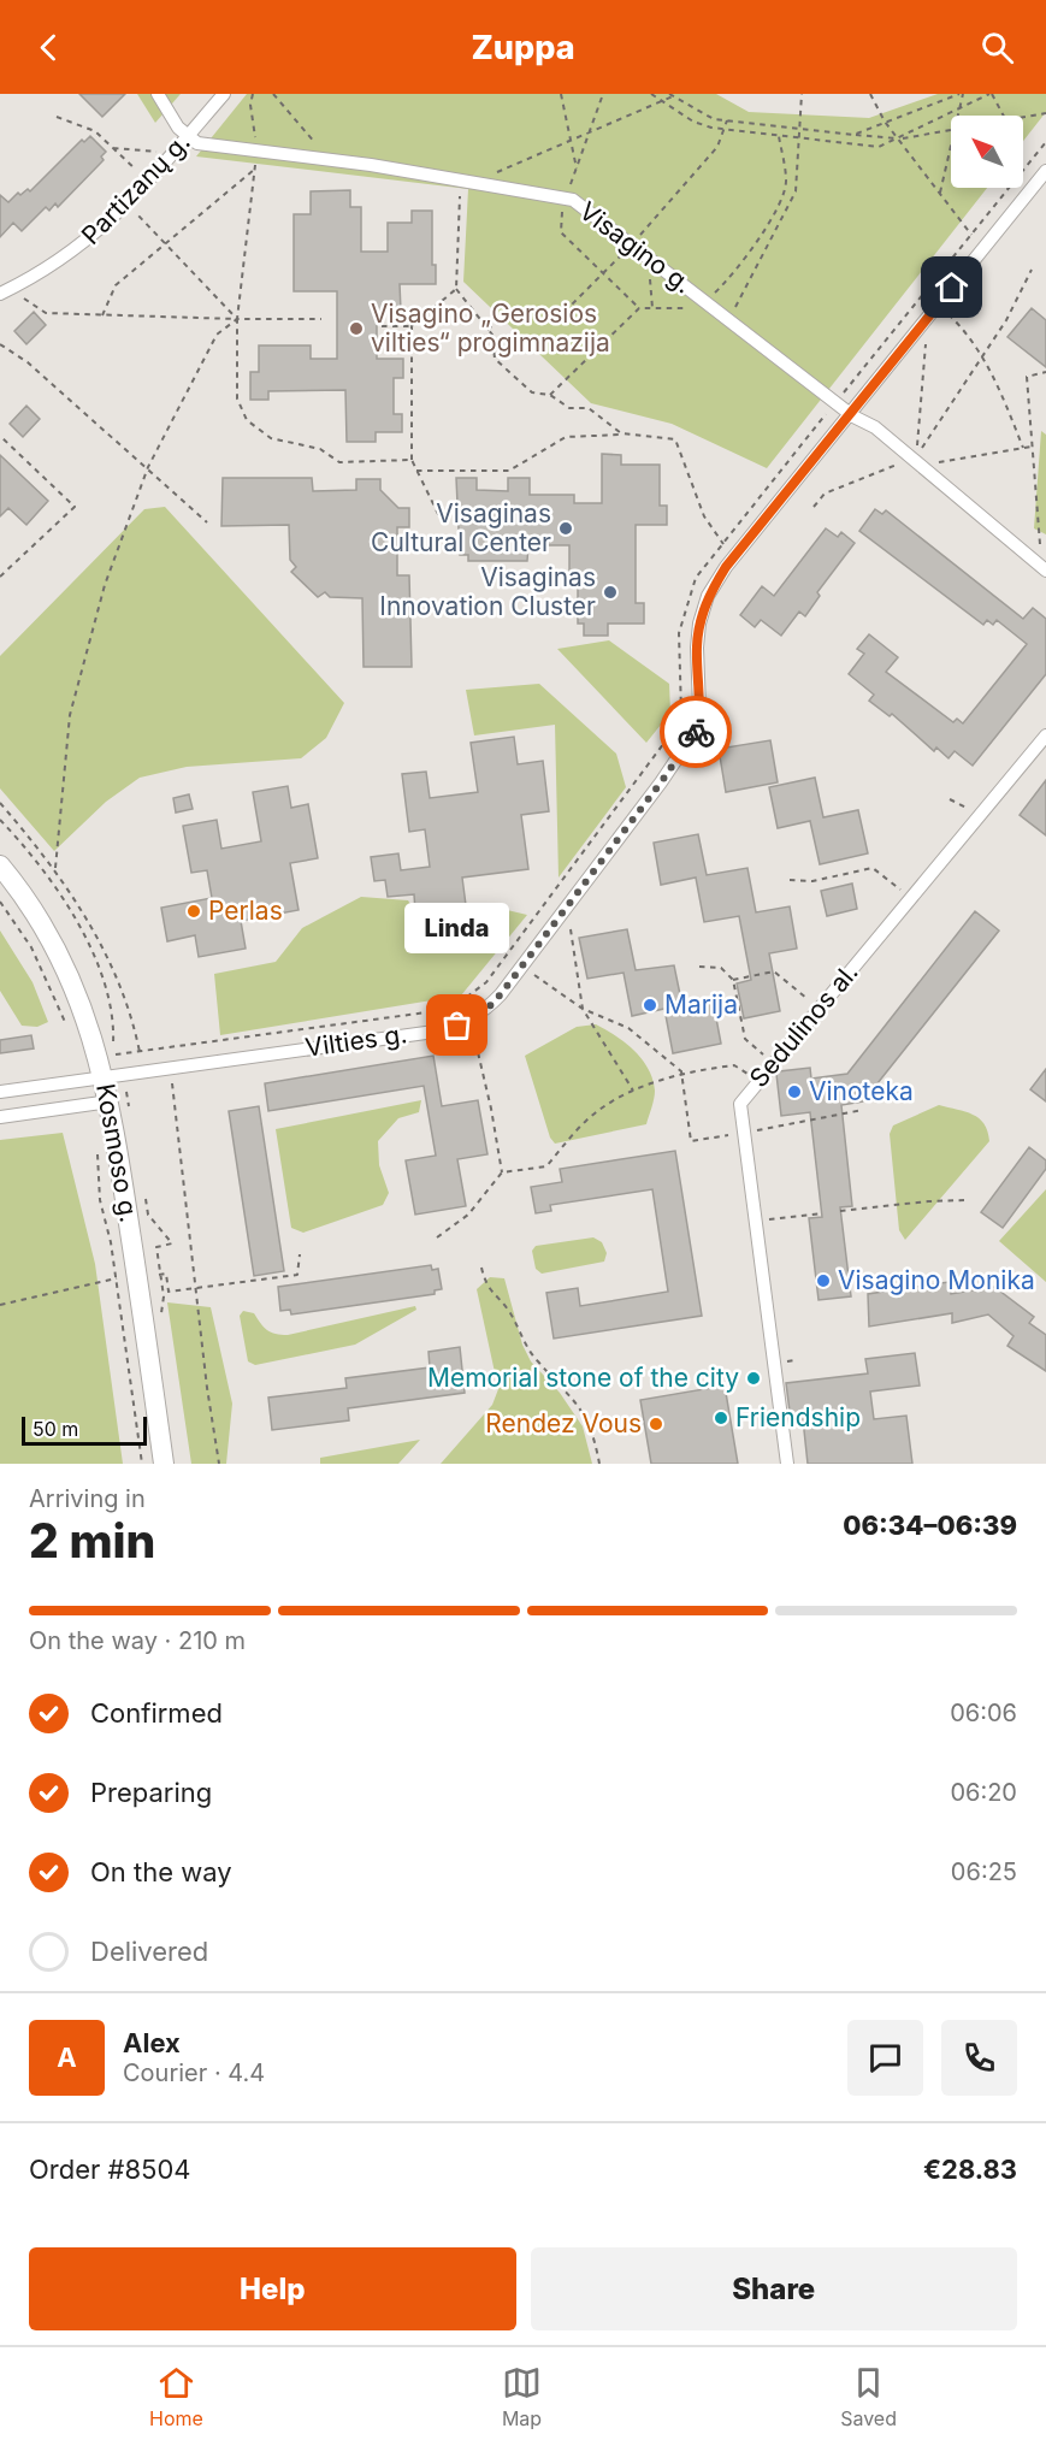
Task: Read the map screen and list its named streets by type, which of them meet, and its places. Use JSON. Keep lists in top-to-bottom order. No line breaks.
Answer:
{"streets":{"main road":["Kosmoso g."],"street":["Partizanų g.","Visagino g.","Sedulinos al.","Vilties g."]},"crossings":[["Partizanų g.","Visagino g."],["Visagino g.","Vilties g."],["Vilties g.","Kosmoso g."]],"places":["Visagino „Gerosios vilties“ progimnazija","Visaginas Cultural Center","Visaginas Innovation Cluster","Perlas","Marija","Linda","Vinoteka","Visagino Monika","Memorial stone of the city","Friendship","Rendez Vous"],"scale_bar":"50 m","north":"top left","page":{"header":"Zuppa","bubble":"Linda","scale":"50 m","heading":["2 min","Arriving in","06:34–06:39"],"panel":["Alex","Courier · 4.4","Order #8504","€28.83"],"bar":"On the way · 210 m","list":[["Confirmed","06:06"],["Preparing","06:20"],["On the way","06:25"],"Delivered"],"round":"A","buttons":["Help","Share"],"tabs":["Home","Map","Saved"]}}
